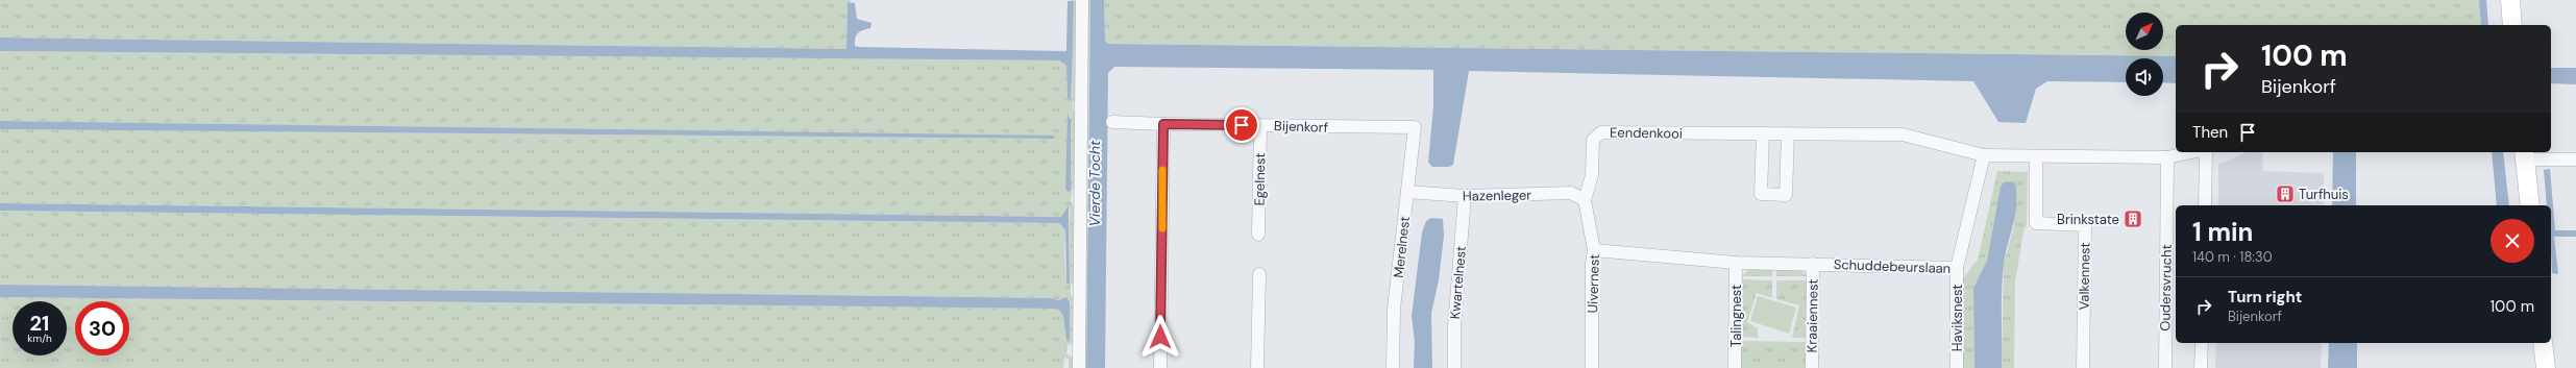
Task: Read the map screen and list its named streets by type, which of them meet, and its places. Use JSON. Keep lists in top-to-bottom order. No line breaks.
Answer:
{"streets":{"street":["Bijenkorf","Eendenkooi","Egelnest","Hazenleger","Merelnest","Schuddebeurslaan","Valkennest","Kwartelnest","Uivernest","Oudersvrucht","Talingnest","Kraaiennest","Haviksnest"]},"crossings":[["Bijenkorf","Egelnest"],["Bijenkorf","Merelnest"],["Eendenkooi","Hazenleger"],["Eendenkooi","Schuddebeurslaan"],["Eendenkooi","Uivernest"],["Hazenleger","Merelnest"],["Hazenleger","Kwartelnest"],["Hazenleger","Uivernest"],["Schuddebeurslaan","Uivernest"],["Schuddebeurslaan","Talingnest"],["Schuddebeurslaan","Kraaiennest"],["Schuddebeurslaan","Haviksnest"]],"water":["Vierde Tocht"],"places":{"building":["Turfhuis","Brinkstate"]},"north":"top right","page":{"turn":["100 m","Bijenkorf"],"then":"Then","heading":["1 min","140 m · 18:30"],"list":[{"name":"Turn right","note":"Bijenkorf","value":"100 m"}],"speed":"21 km/h","limit":"30"}}
